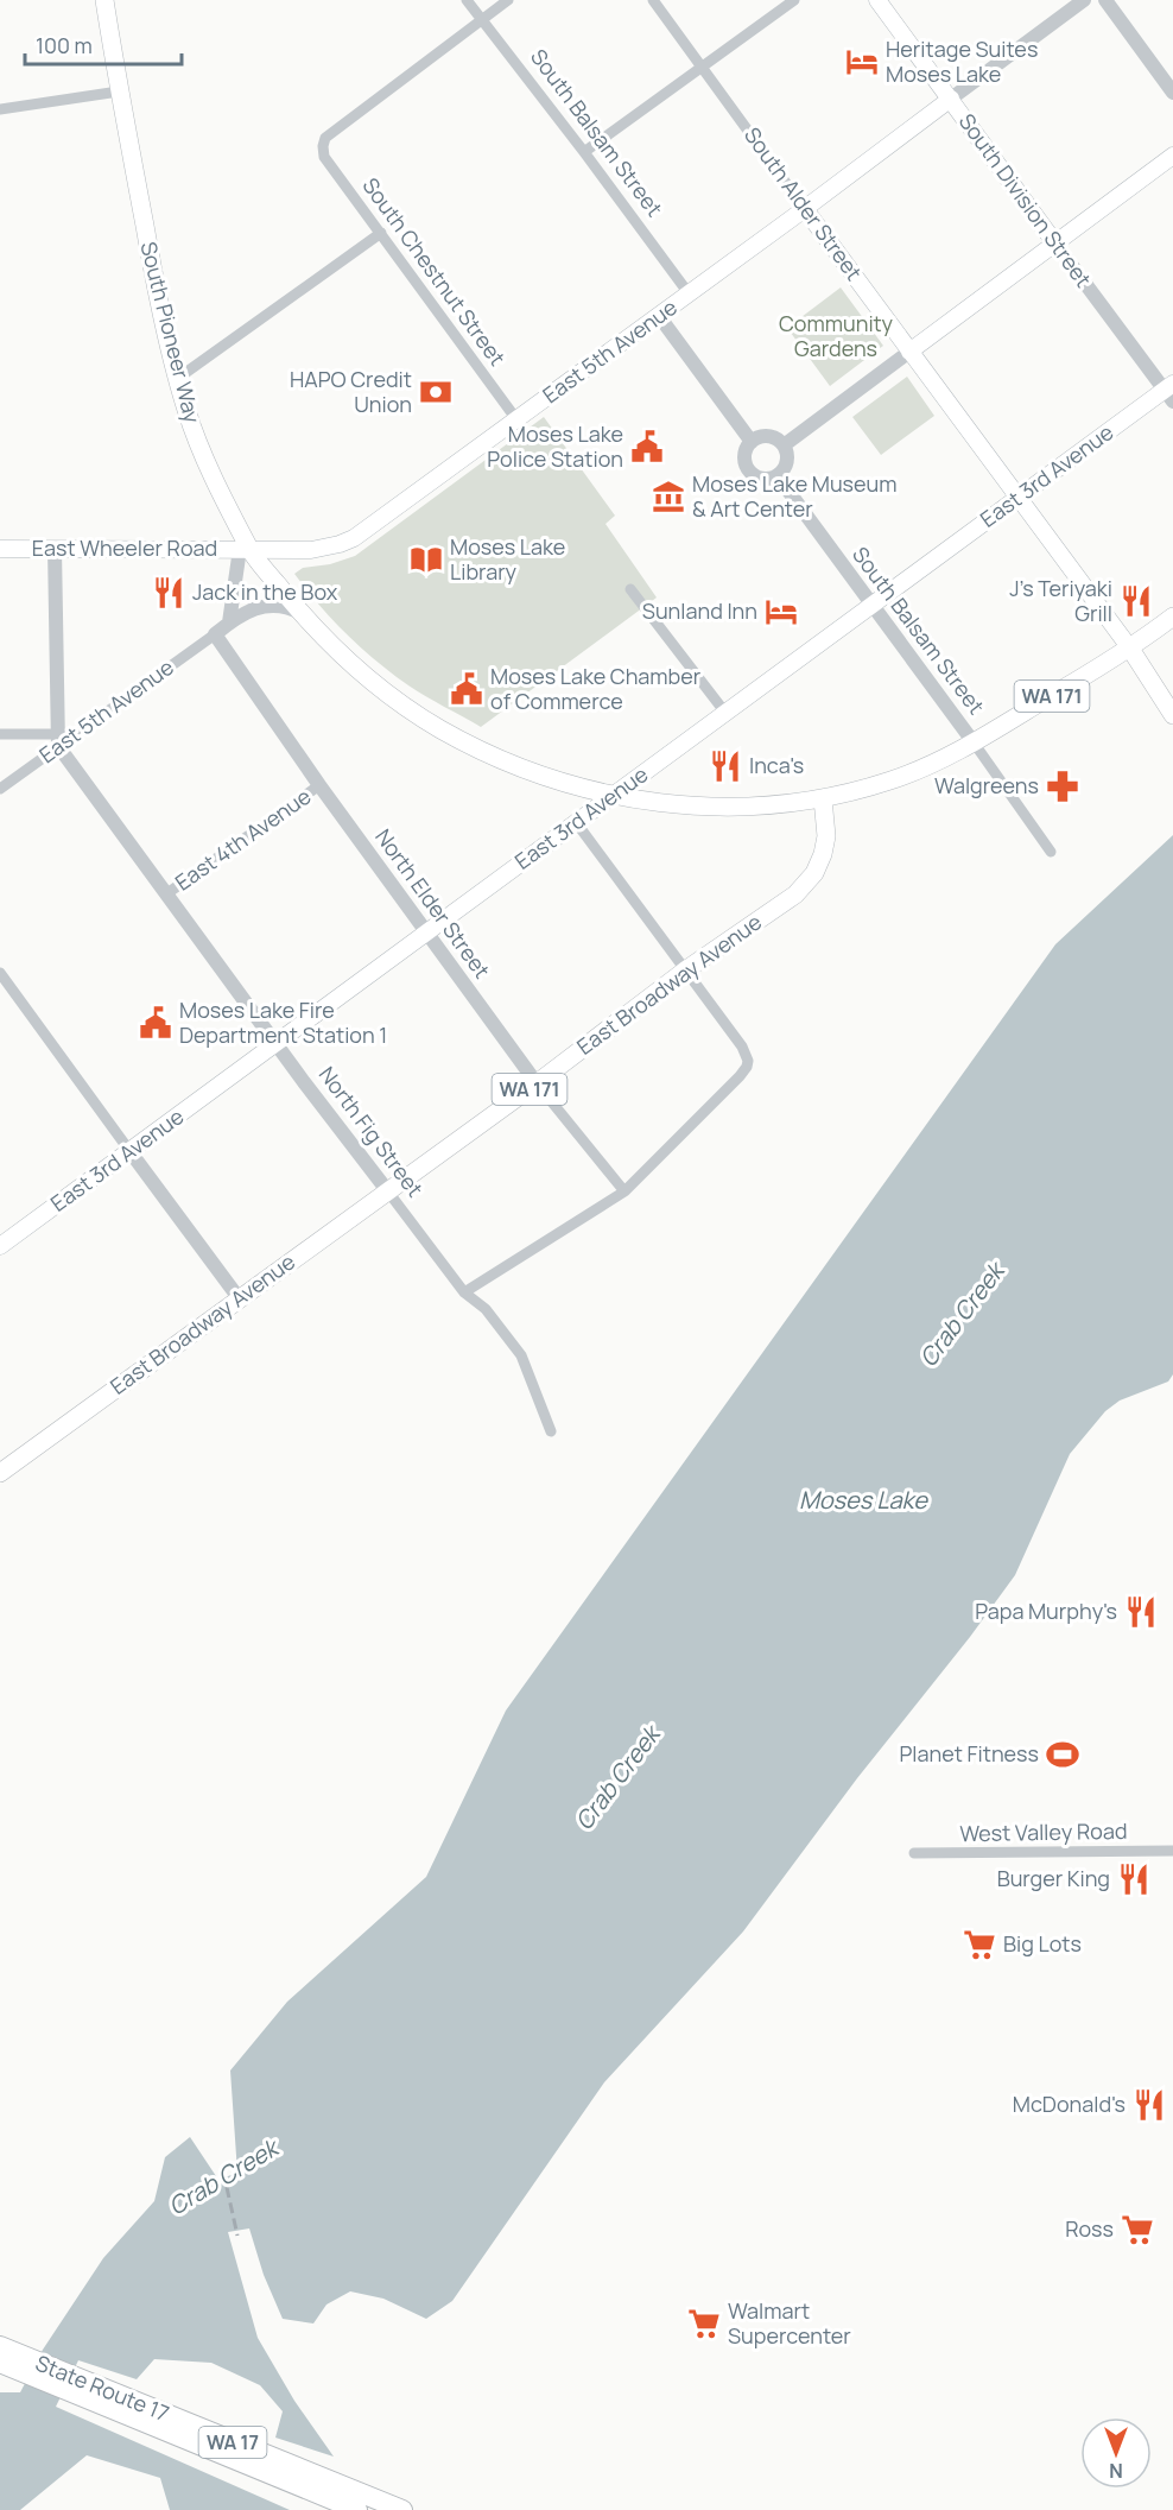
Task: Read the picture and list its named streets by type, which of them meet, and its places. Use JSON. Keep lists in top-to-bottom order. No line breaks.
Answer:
{"streets":{"highway":["State Route 17","WA 17"],"main road":["South Division Street","South Alder Street","South Pioneer Way","East 5th Avenue","East 3rd Avenue","East Wheeler Road","WA 171","East Broadway Avenue"],"street":["South Balsam Street","South Chestnut Street","East 4th Avenue","North Elder Street","North Fig Street","West Valley Road"]},"crossings":[["South Balsam Street","South Chestnut Street"],["South Balsam Street","East 5th Avenue"],["South Balsam Street","East 3rd Avenue"],["South Balsam Street","WA 171"],["South Division Street","East 5th Avenue"],["South Division Street","East 3rd Avenue"],["South Alder Street","East 5th Avenue"],["South Alder Street","East 3rd Avenue"],["South Alder Street","WA 171"],["South Chestnut Street","East 5th Avenue"],["South Pioneer Way","East 5th Avenue"],["South Pioneer Way","East 3rd Avenue"],["South Pioneer Way","East Wheeler Road"],["South Pioneer Way","WA 171"],["South Pioneer Way","East Broadway Avenue"],["East 5th Avenue","East Wheeler Road"],["East 5th Avenue","North Elder Street"],["East 5th Avenue","North Fig Street"],["East 3rd Avenue","North Elder Street"],["East 3rd Avenue","North Fig Street"],["WA 171","East Broadway Avenue"],["East 4th Avenue","North Elder Street"],["East 4th Avenue","North Fig Street"],["North Elder Street","East Broadway Avenue"],["East Broadway Avenue","North Fig Street"]],"water":["Crab Creek","Moses Lake"],"parks":["Community Gardens"],"places":{"hotel":["Heritage Suites Moses Lake","Sunland Inn"],"bank":["HAPO Credit Union"],"public building":["Moses Lake Police Station","Moses Lake Chamber of Commerce","Moses Lake Fire Department Station 1"],"museum":["Moses Lake Museum & Art Center"],"library":["Moses Lake Library"],"restaurant":["Jack in the Box","J's Teriyaki Grill","Inca's","Papa Murphy's","Burger King","McDonald's"],"pharmacy":["Walgreens"],"sports":["Planet Fitness"],"supermarket":["Big Lots","Ross","Walmart Supercenter"]},"scale_bar":"100 m","north":"bottom"}
